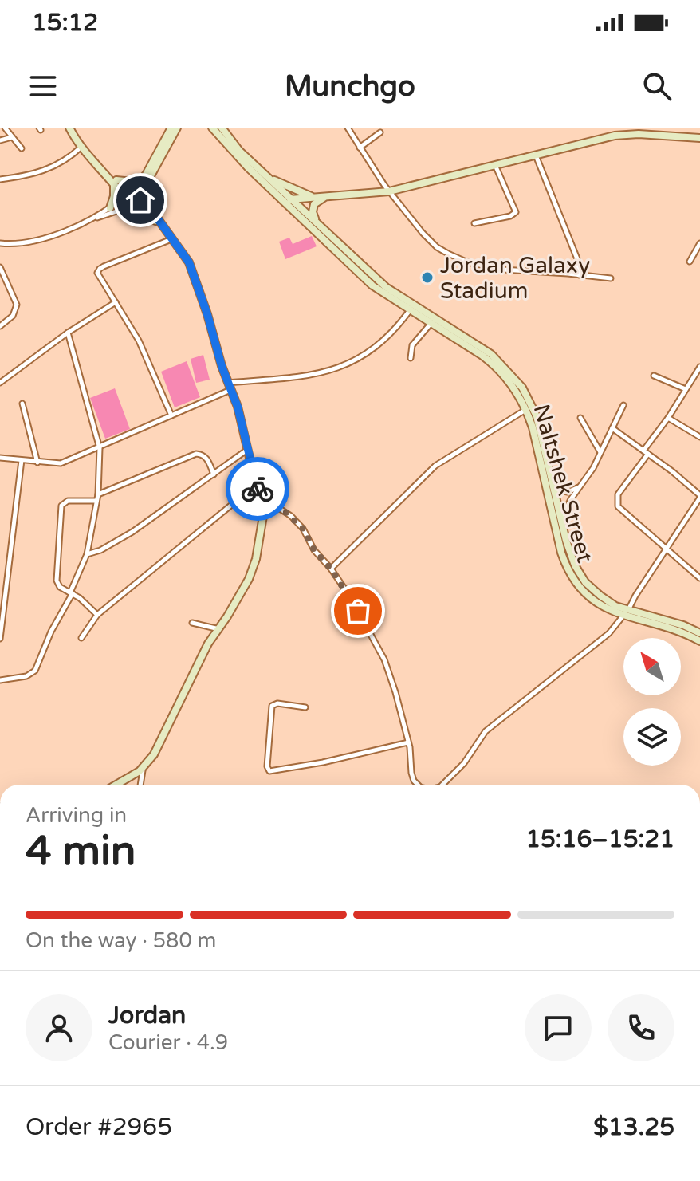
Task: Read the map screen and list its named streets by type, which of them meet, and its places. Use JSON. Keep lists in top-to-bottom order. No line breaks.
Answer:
{"streets":{"street":["Naltshek Street"]},"places":["Jordan Galaxy Stadium"],"north":"top left","page":{"status":"15:12","header":"Munchgo","heading":["4 min","Arriving in","15:16–15:21"],"panel":["Jordan","Courier · 4.9","Order #2965","$13.25"],"bar":"On the way · 580 m"}}
